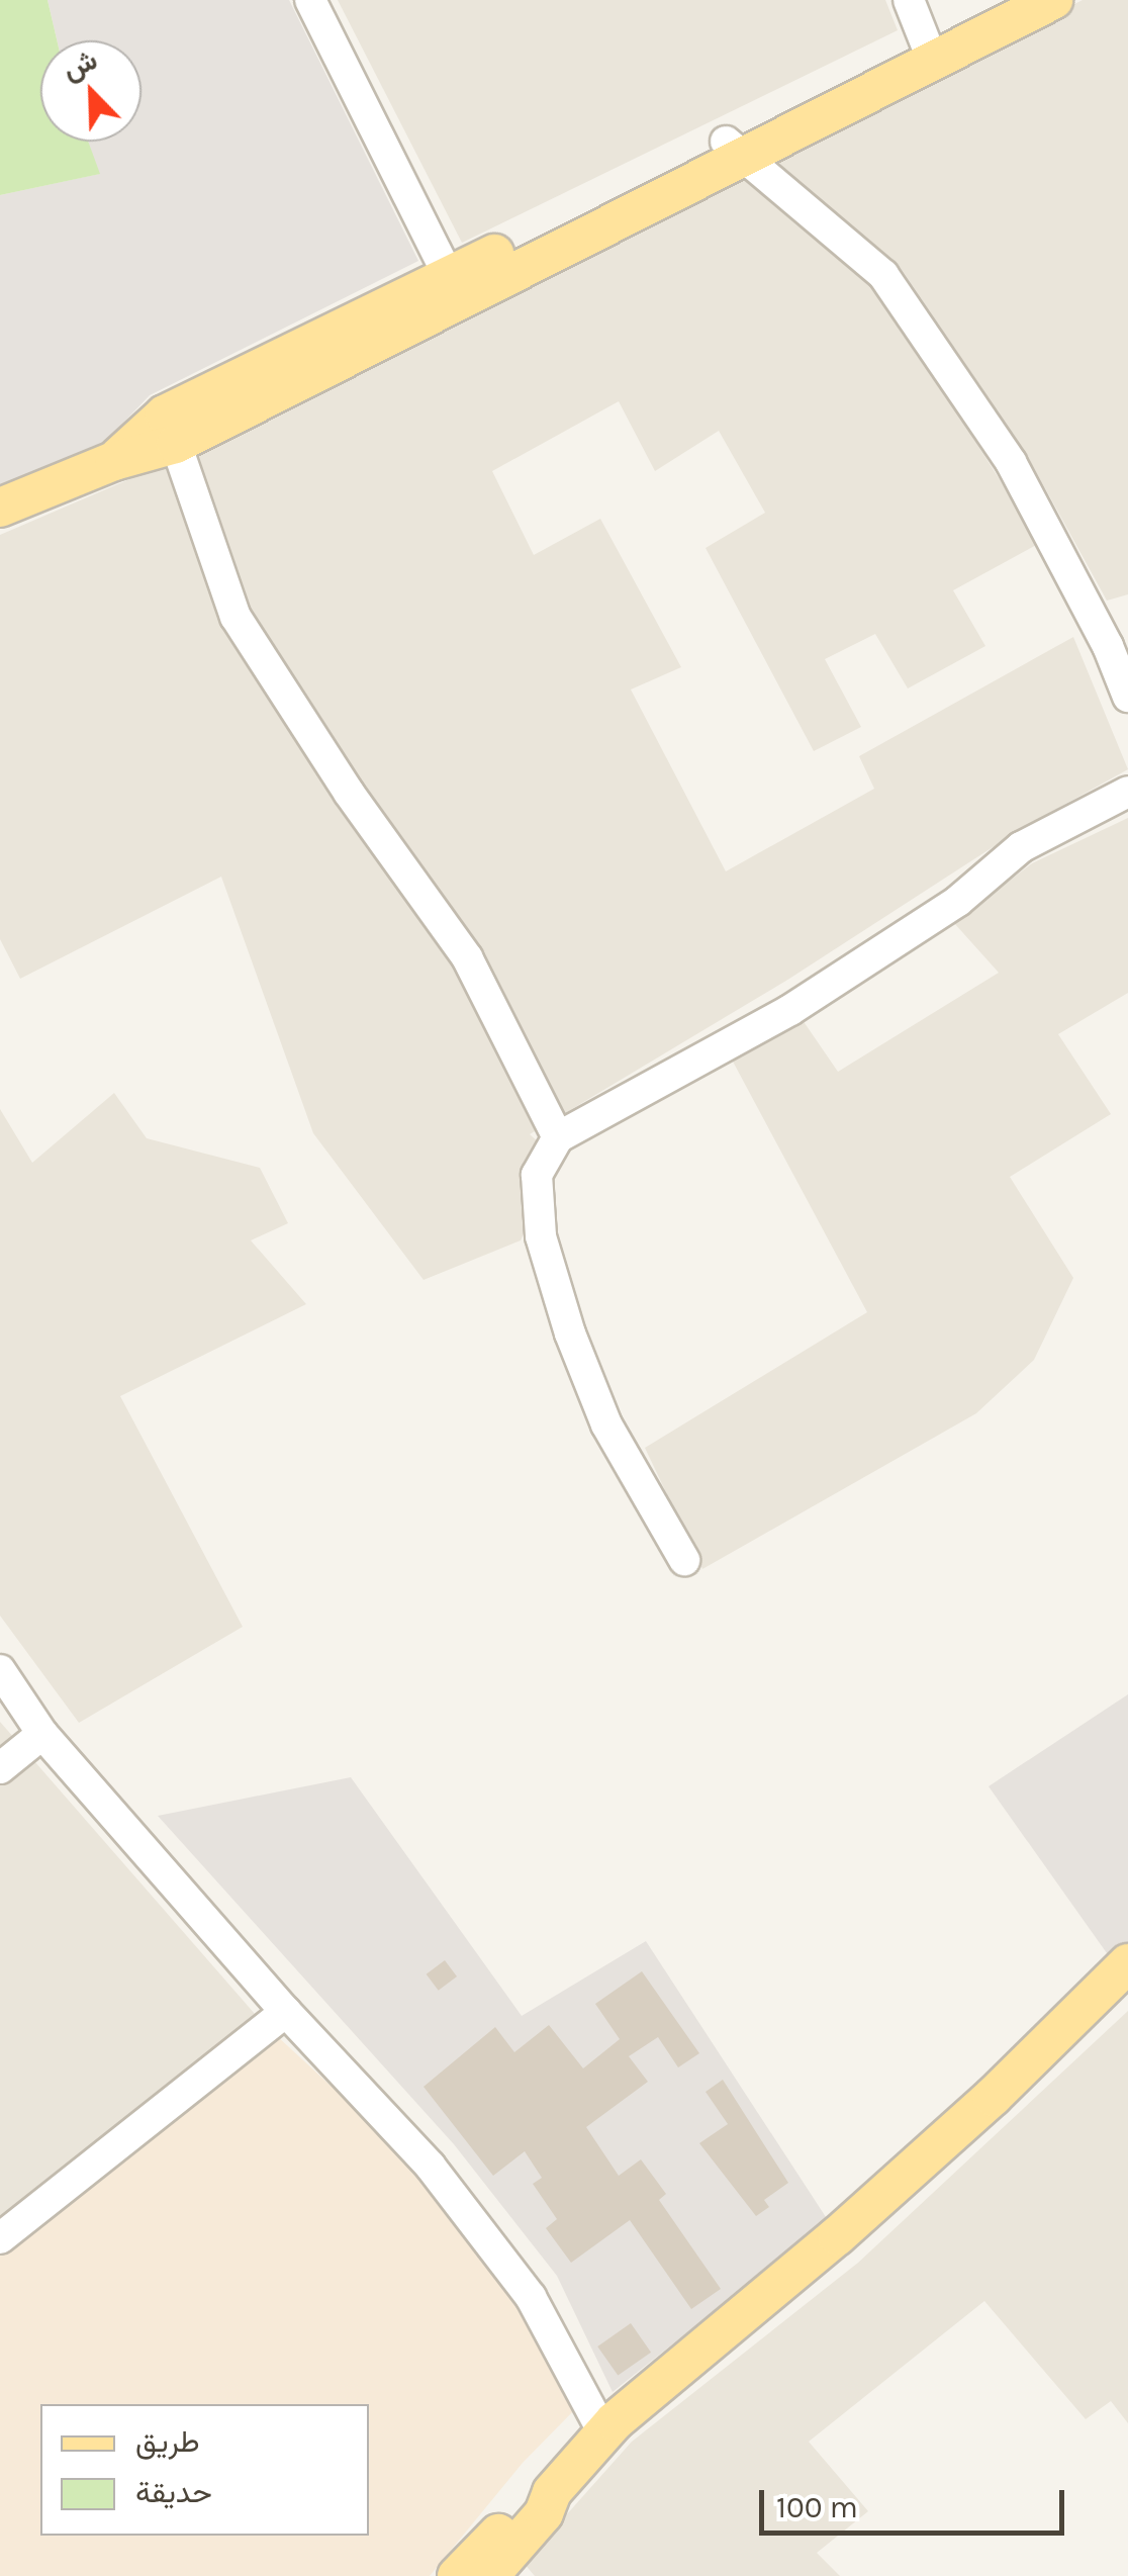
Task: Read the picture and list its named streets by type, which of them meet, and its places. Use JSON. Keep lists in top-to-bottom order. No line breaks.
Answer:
{"legend":["طريق","حديقة"],"scale_bar":"100 m","north":"top left"}
